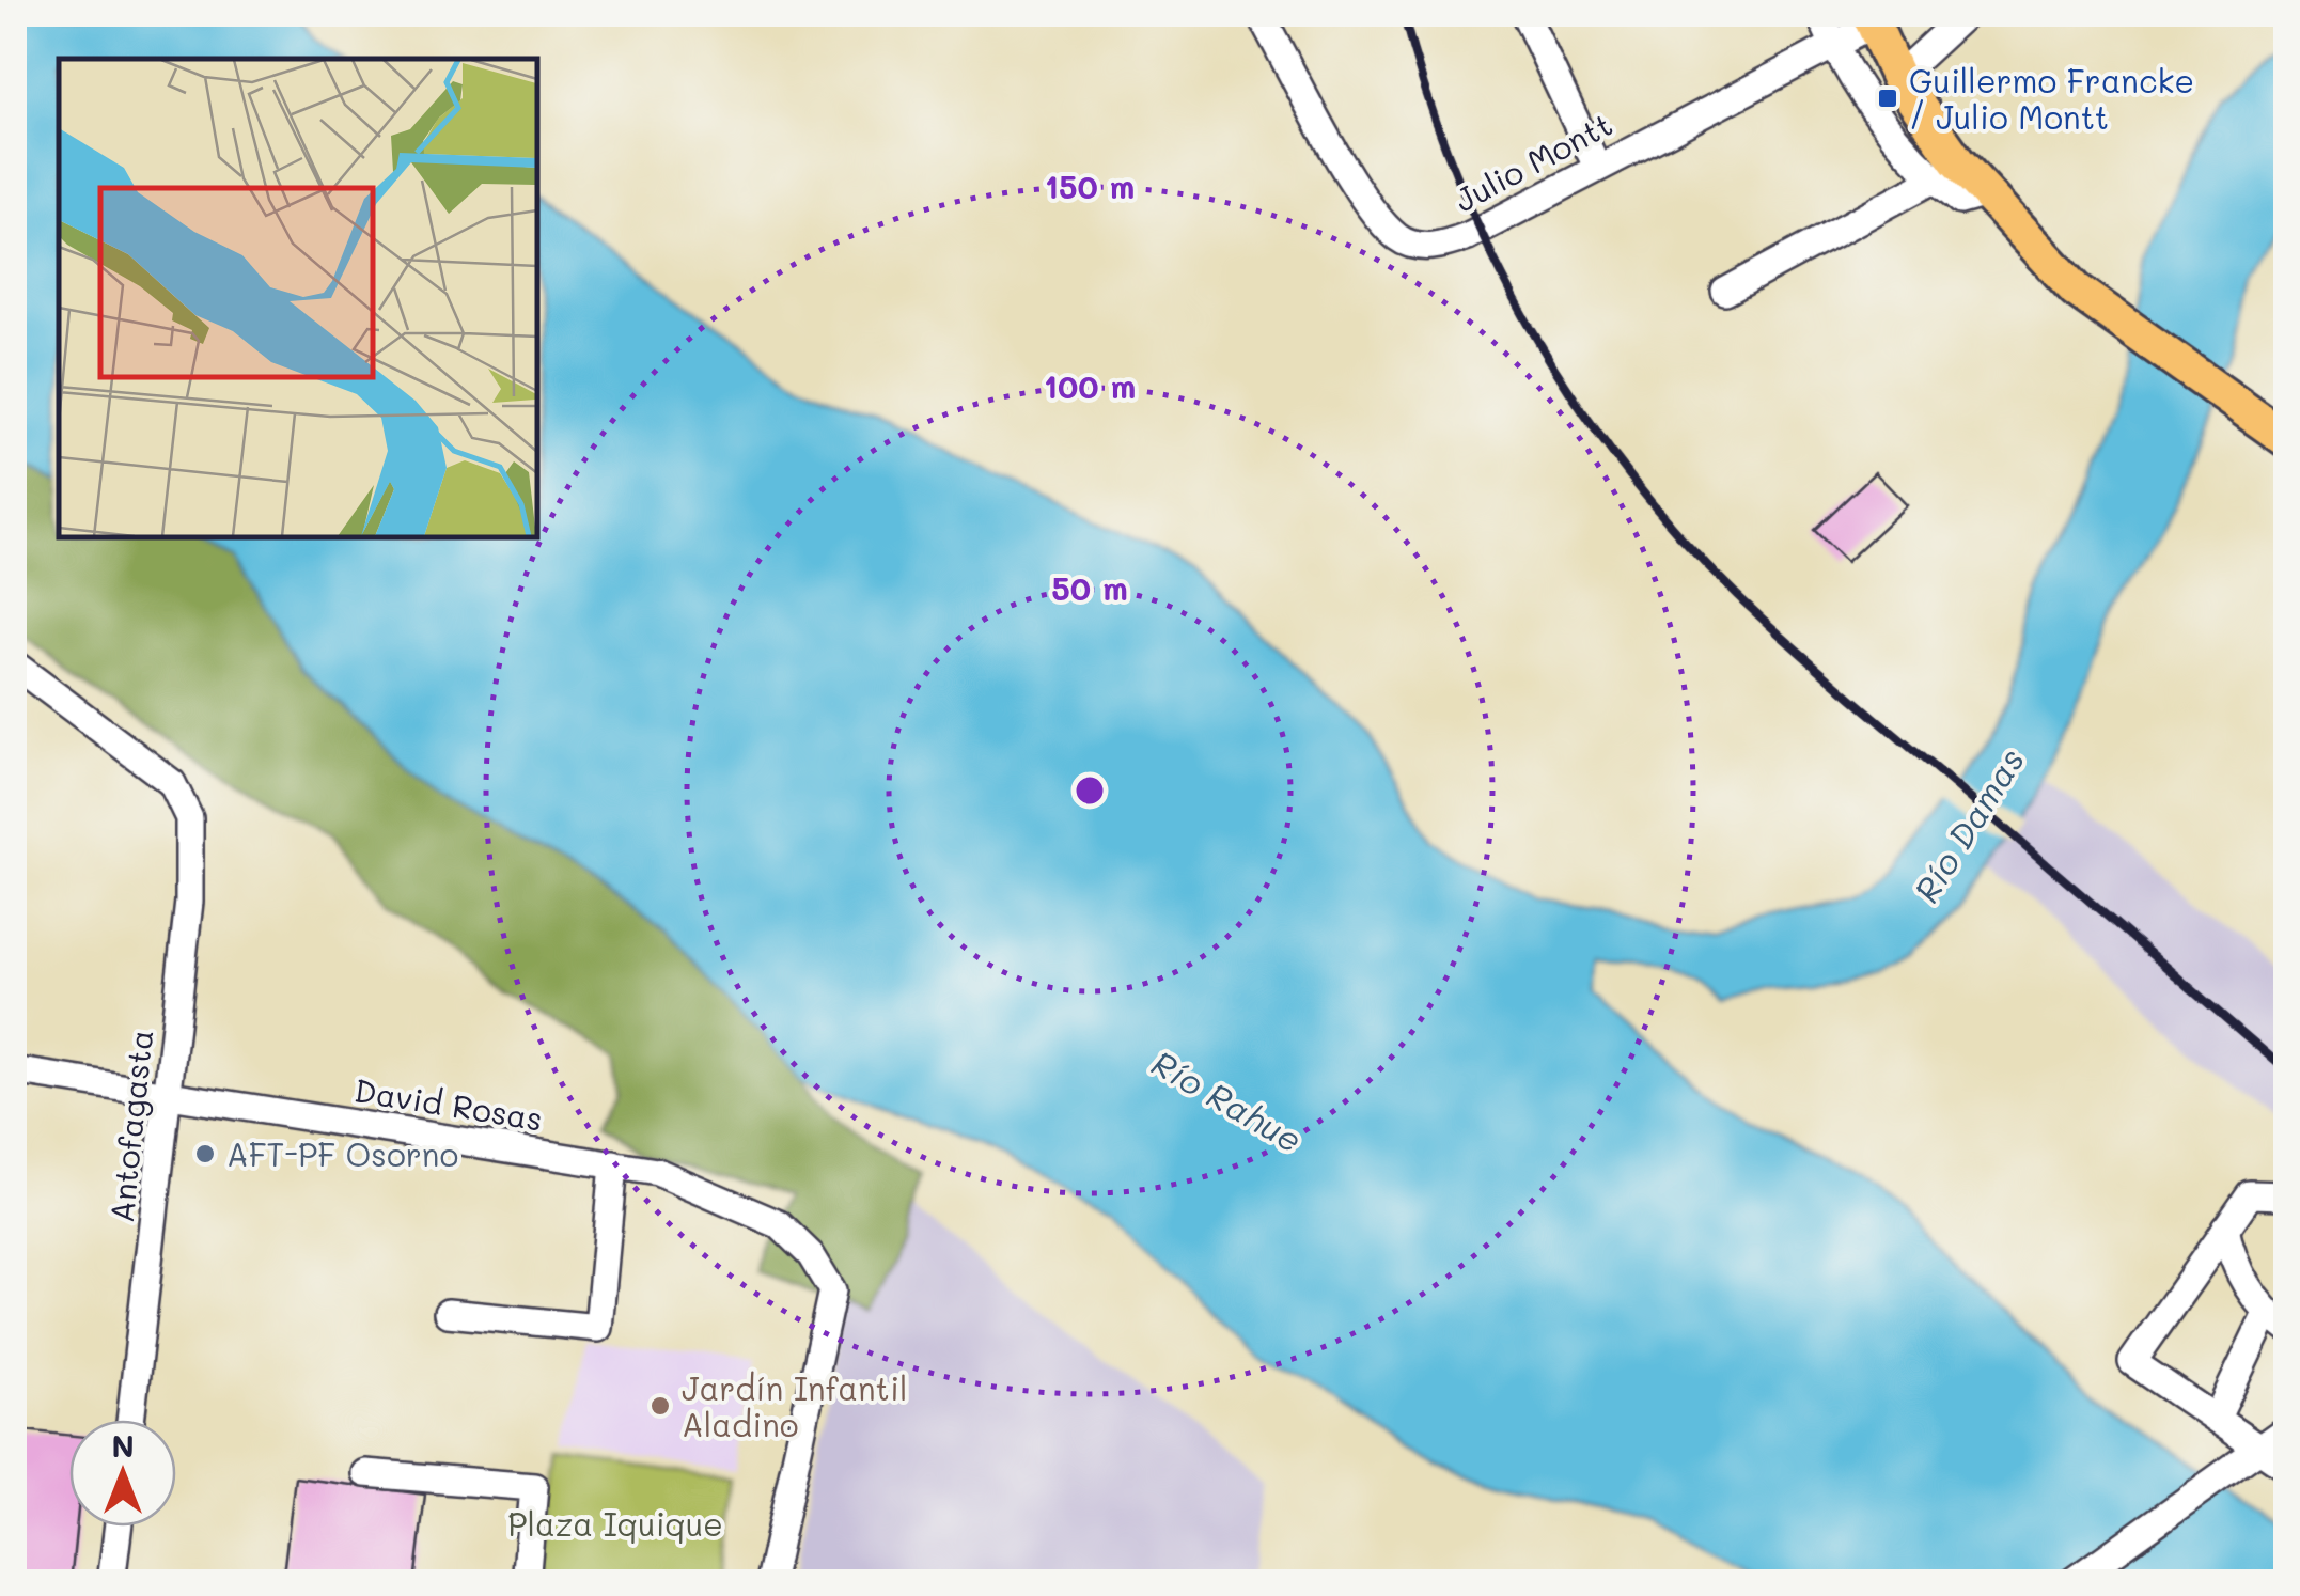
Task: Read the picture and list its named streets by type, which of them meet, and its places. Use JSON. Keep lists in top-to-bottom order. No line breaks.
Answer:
{"streets":{"street":["Julio Montt","David Rosas","Antofagasta"]},"crossings":[["David Rosas","Antofagasta"]],"water":["Río Damas","Río Rahue"],"parks":["Plaza Iquique"],"places":{"transit":["Guillermo Francke / Julio Montt"],"other":["AFT-PF Osorno","Jardín Infantil Aladino"]},"north":"top","rings":["150 m","100 m","50 m"]}
